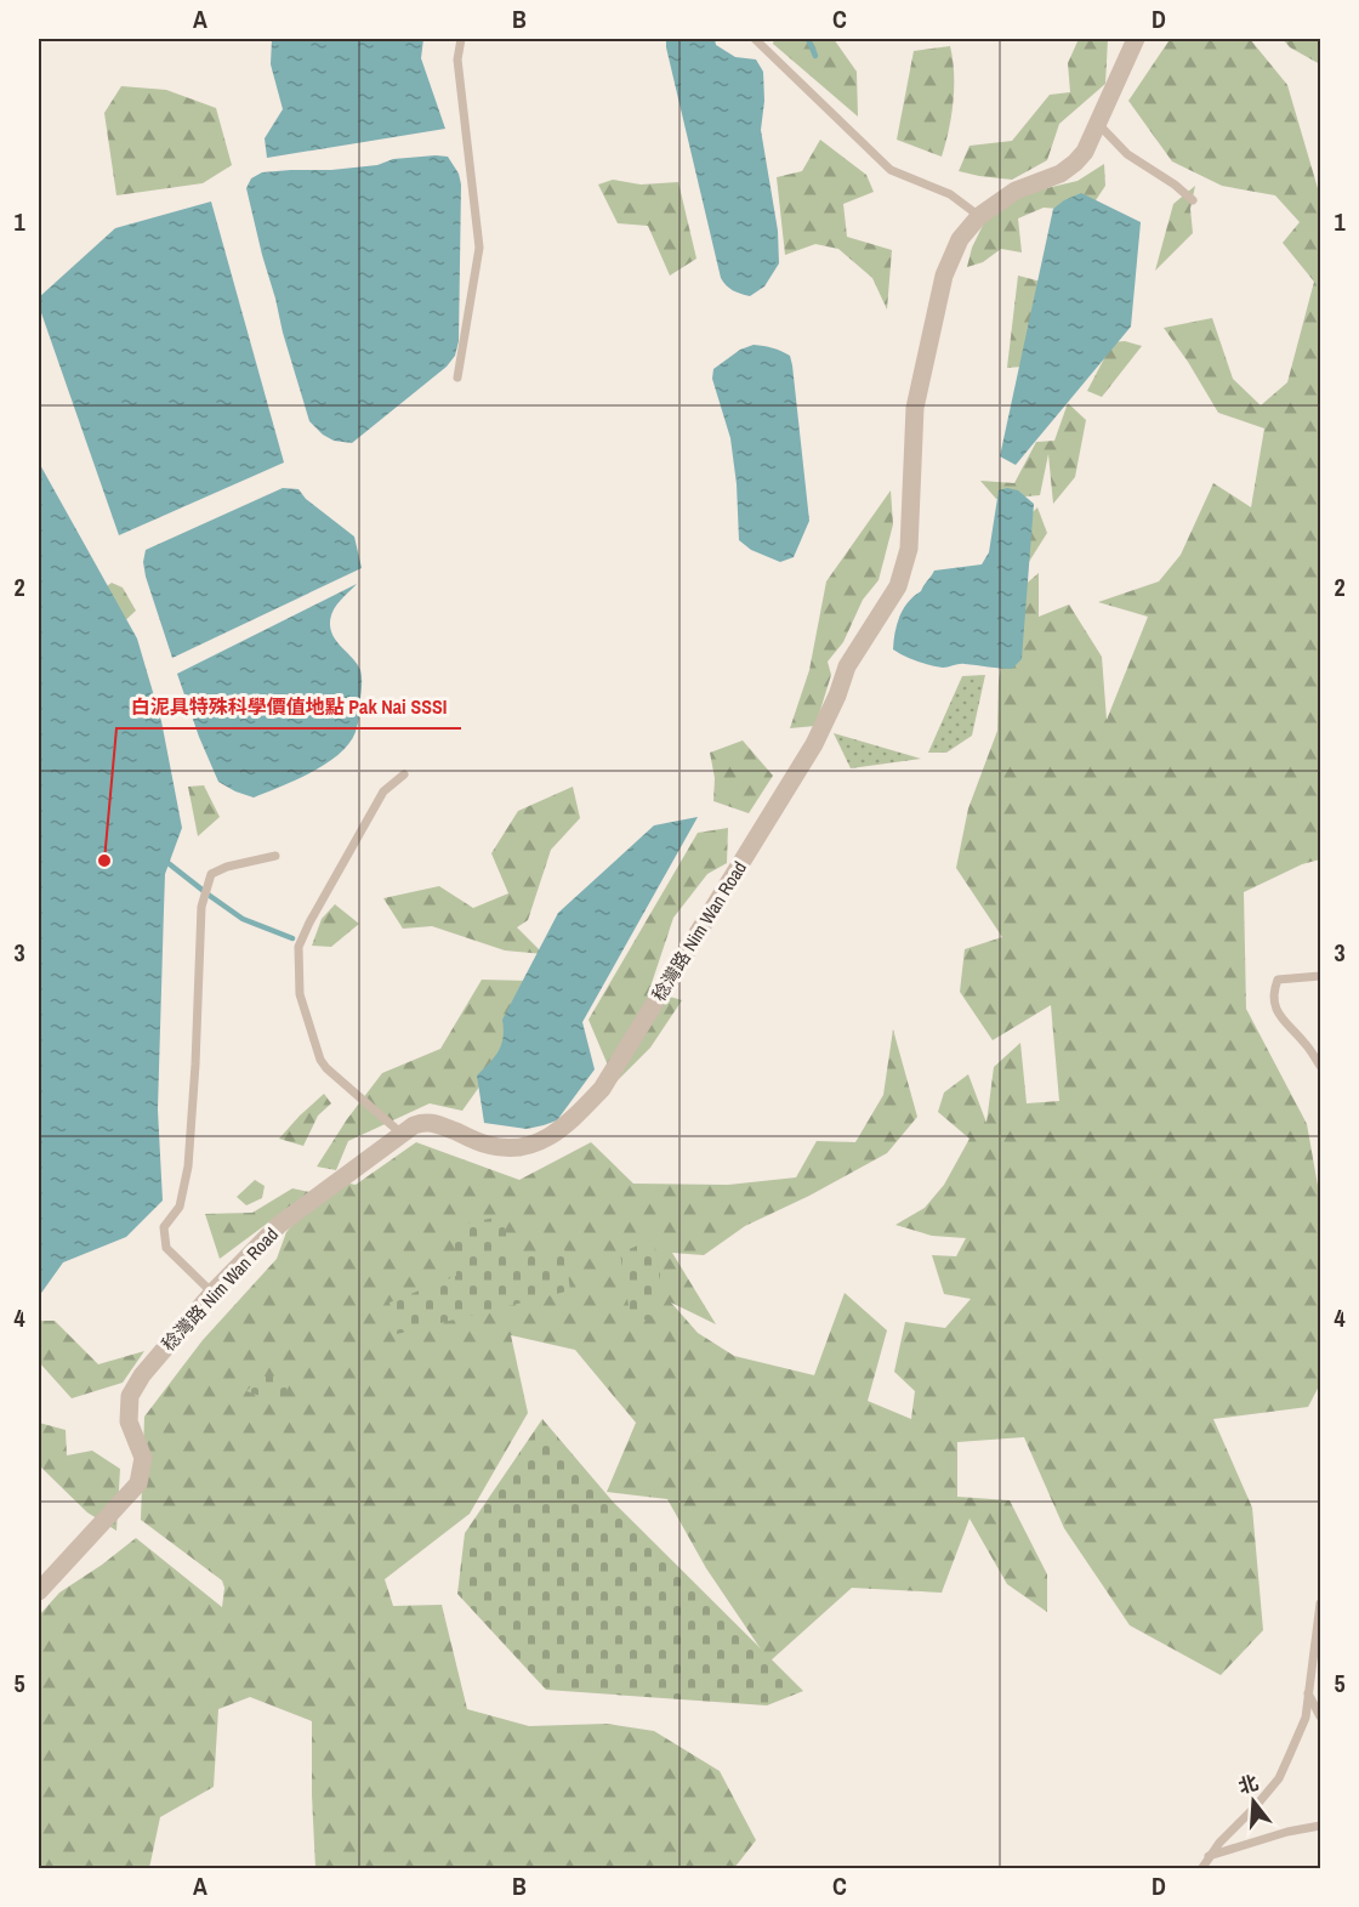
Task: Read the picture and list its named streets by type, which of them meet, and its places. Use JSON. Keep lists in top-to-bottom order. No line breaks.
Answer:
{"streets":{"street":["稔灣路 Nim Wan Road"]},"places":["白泥具特殊科學價值地點 Pak Nai SSSI"],"north":"top","grid":{"columns":["A","B","C","D"],"rows":["1","2","3","4","5"]}}
